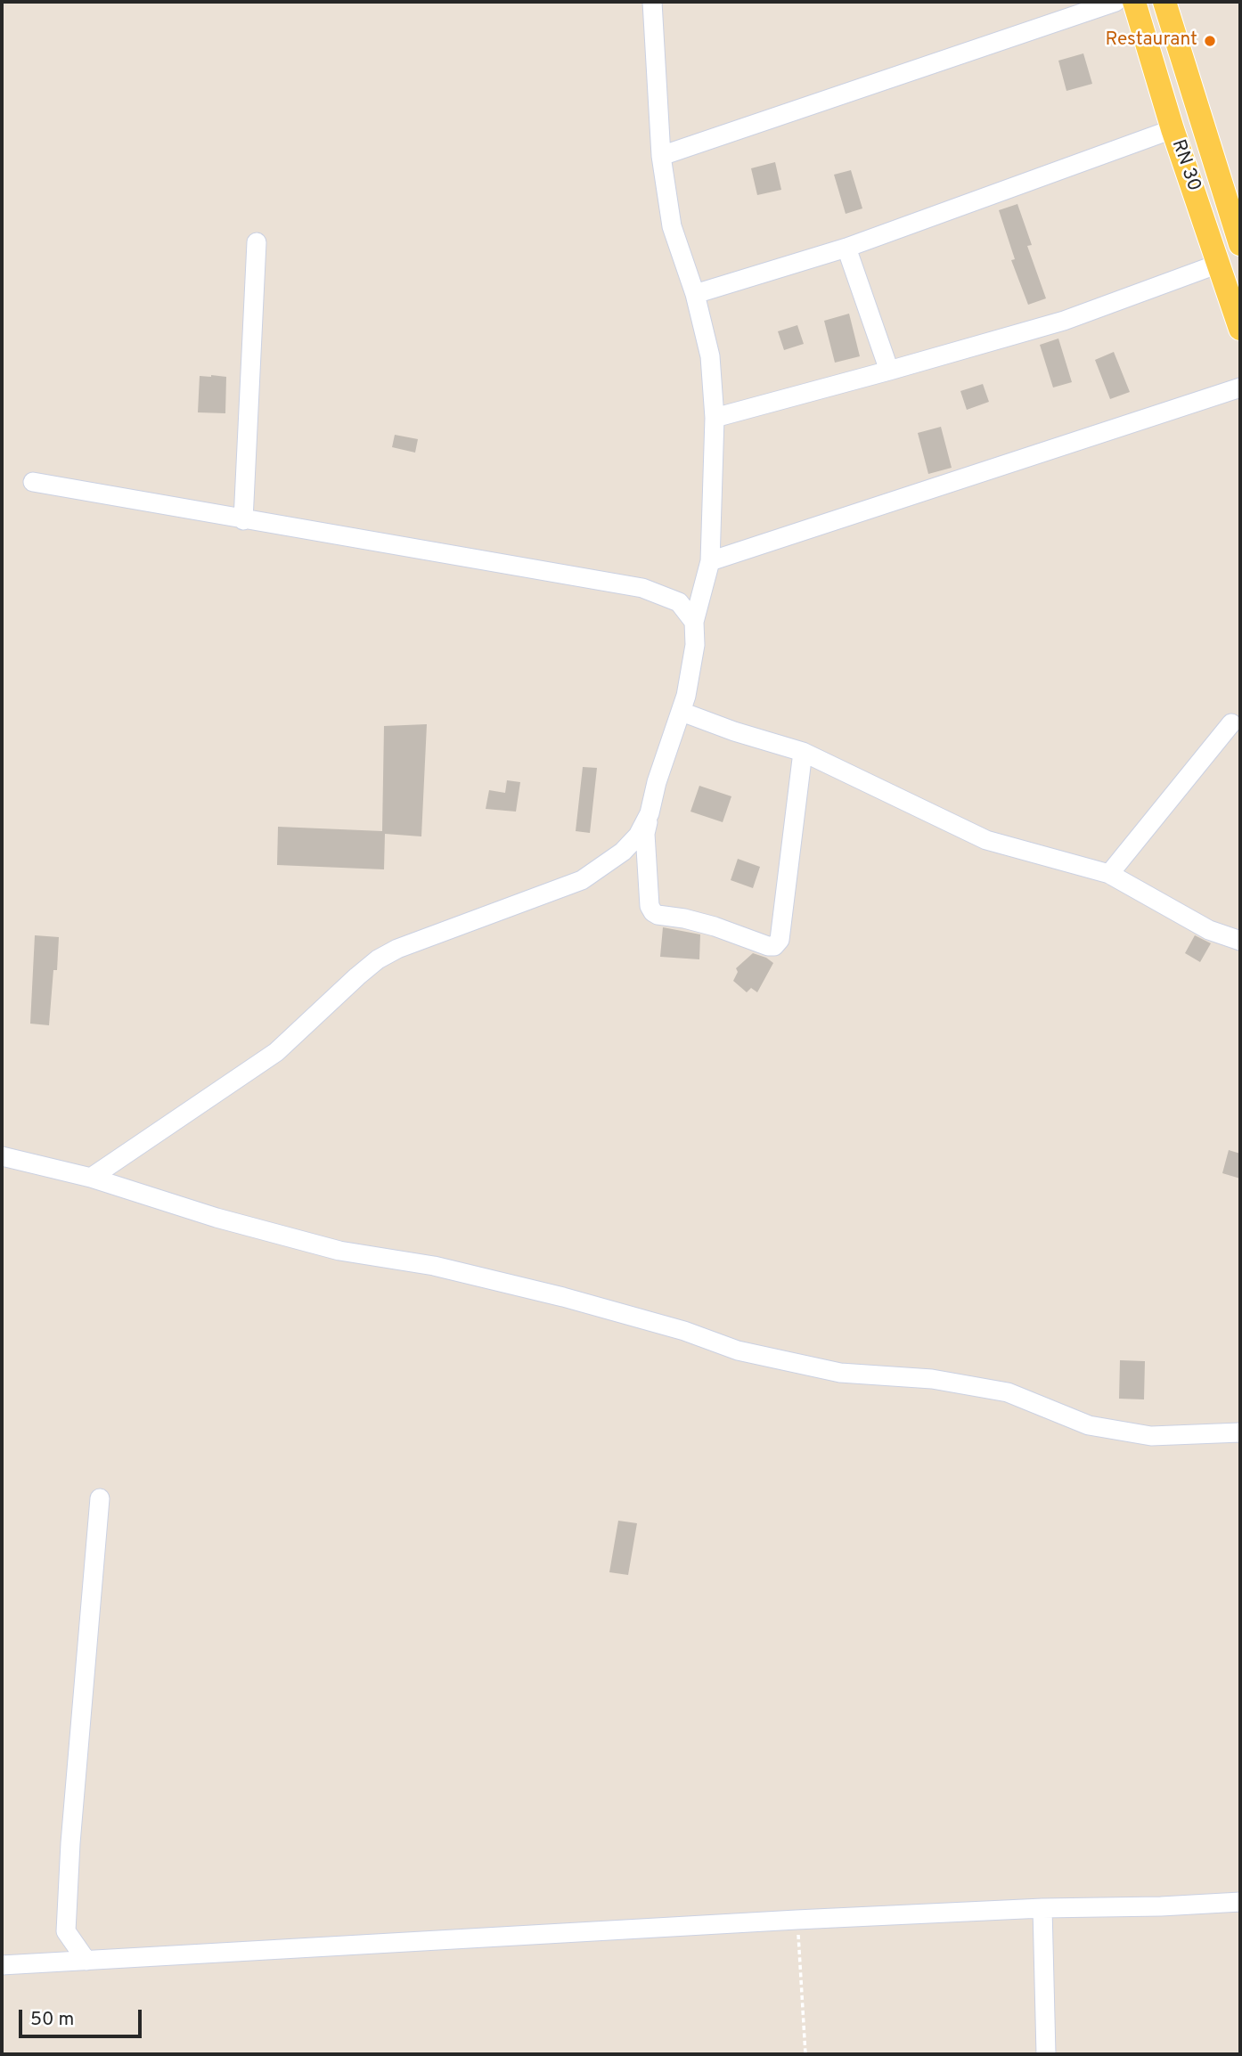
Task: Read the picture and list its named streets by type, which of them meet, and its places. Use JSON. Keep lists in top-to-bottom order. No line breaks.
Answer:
{"streets":{"main road":["RN 30"]},"places":["Restaurant"],"scale_bar":"50 m"}
